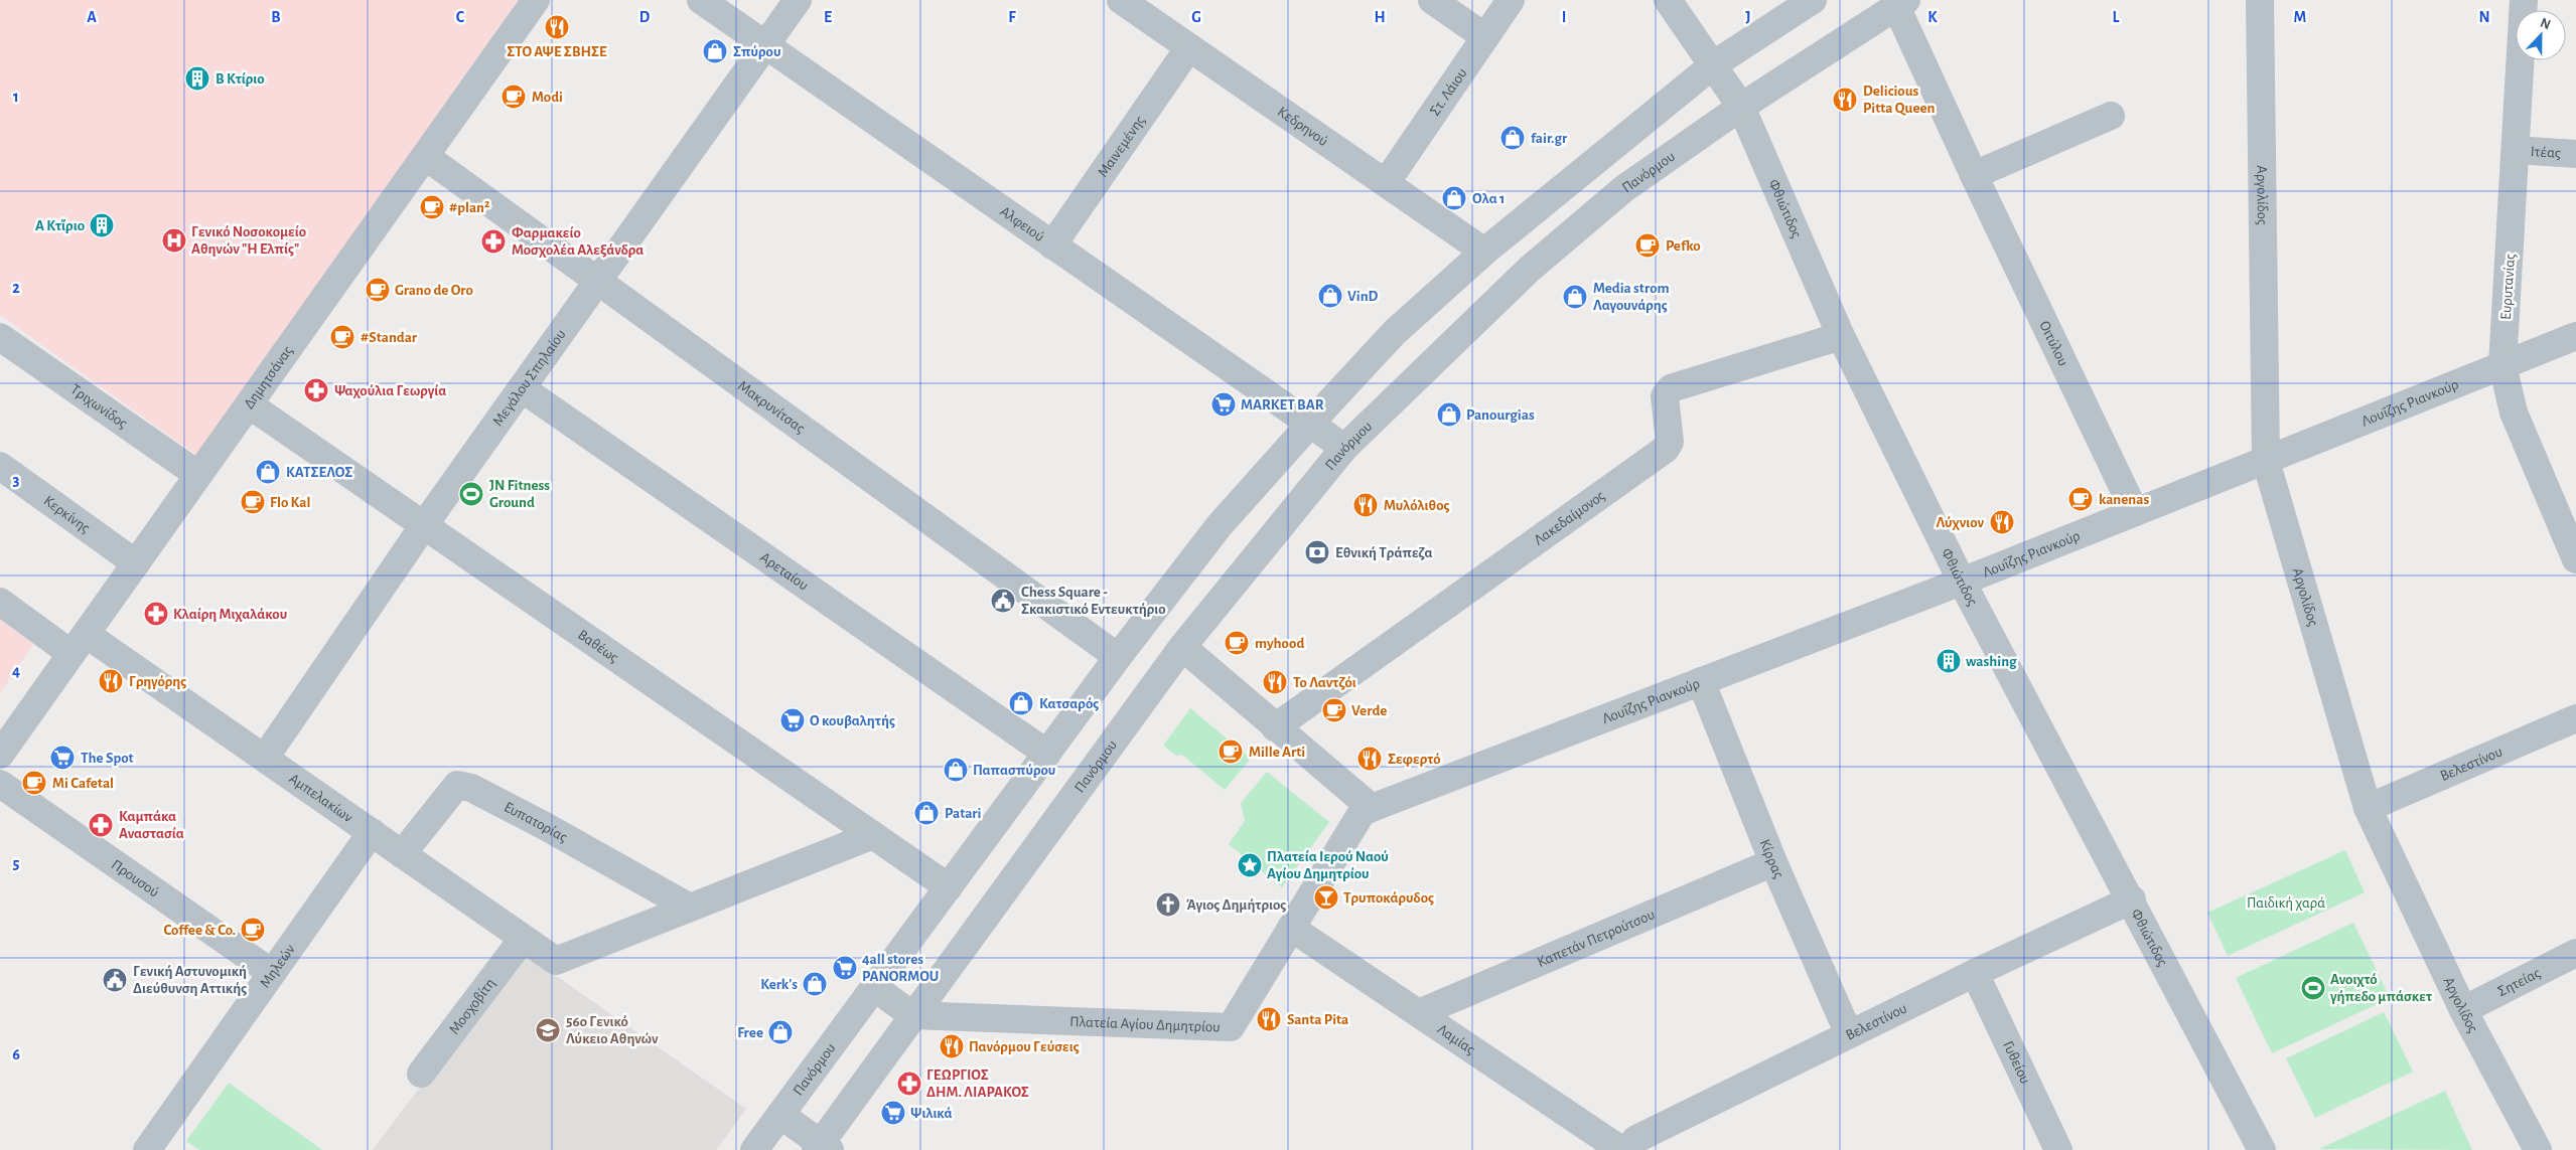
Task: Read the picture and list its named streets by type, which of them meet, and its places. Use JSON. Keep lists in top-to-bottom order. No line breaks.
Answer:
{"streets":{"street":["Στ. Λάιου","Κεδρηνού","Μαινεμένης","Ιτέας","Πανόρμου","Αργολίδος","Φθιώτιδος","Αλφειού","Ευρυτανίας","Οιτύλου","Δημητσάνας","Μεγάλου Σπηλαίου","Λουΐζης Ριανκούρ","Τριχωνίδος","Μακρυνίτσας","Κερκίνης","Λακεδαίμονος","Αρεταίου","Βαθέως","Βελεστίνου","Αμπελακίων","Ευπατορίας","Κίρρας","Προυσού","Καπετάν Πετρούτσου","Μηλεών","Σητείας","Μοσχοβίτη","Πλατεία Αγίου Δημητρίου","Λαμίας","Γυθείου"]},"crossings":[["Στ. Λάιου","Κεδρηνού"],["Κεδρηνού","Μαινεμένης"],["Κεδρηνού","Πανόρμου"],["Μαινεμένης","Αλφειού"],["Ιτέας","Ευρυτανίας"],["Πανόρμου","Φθιώτιδος"],["Πανόρμου","Αλφειού"],["Πανόρμου","Οιτύλου"],["Πανόρμου","Μακρυνίτσας"],["Πανόρμου","Αρεταίου"],["Πανόρμου","Βαθέως"],["Πανόρμου","Πλατεία Αγίου Δημητρίου"],["Αργολίδος","Λουΐζης Ριανκούρ"],["Αργολίδος","Βελεστίνου"],["Αργολίδος","Σητείας"],["Φθιώτιδος","Λουΐζης Ριανκούρ"],["Φθιώτιδος","Λακεδαίμονος"],["Φθιώτιδος","Βελεστίνου"],["Αλφειού","Μεγάλου Σπηλαίου"],["Ευρυτανίας","Λουΐζης Ριανκούρ"],["Οιτύλου","Λουΐζης Ριανκούρ"],["Δημητσάνας","Τριχωνίδος"],["Δημητσάνας","Μακρυνίτσας"],["Δημητσάνας","Κερκίνης"],["Δημητσάνας","Βαθέως"],["Δημητσάνας","Αμπελακίων"],["Μεγάλου Σπηλαίου","Μακρυνίτσας"],["Μεγάλου Σπηλαίου","Αρεταίου"],["Μεγάλου Σπηλαίου","Βαθέως"],["Μεγάλου Σπηλαίου","Αμπελακίων"],["Λουΐζης Ριανκούρ","Κίρρας"],["Λουΐζης Ριανκούρ","Πλατεία Αγίου Δημητρίου"],["Βελεστίνου","Κίρρας"],["Βελεστίνου","Γυθείου"],["Αμπελακίων","Ευπατορίας"],["Αμπελακίων","Μηλεών"],["Αμπελακίων","Μοσχοβίτη"],["Κίρρας","Καπετάν Πετρούτσου"],["Προυσού","Μηλεών"],["Καπετάν Πετρούτσου","Λαμίας"],["Πλατεία Αγίου Δημητρίου","Λαμίας"]],"parks":["Παιδική χαρά"],"places":{"restaurant":["ΣΤΟ ΑΨΕ ΣΒΗΣΕ","Delicious Pitta Queen","Μυλόλιθος","Λύχνιον","Γρηγόρης","Το Λαντζόι","Σεφερτό","Santa Pita","Πανόρμου Γεύσεις"],"shop":["Σπύρου","fair.gr","Ολα 1","VinD","Media strom Λαγουνάρης","Panourgias","ΚΑΤΣΕΛΟΣ","Κατσαρός","Παπασπύρου","Patari","Kerk's","Free"],"building":["Β Κτίριο","Α Κτἴριο","washing"],"cafe":["Modi","#plan²","Pefko","Grano de Oro","#Standar","kanenas","Flo Kal","myhood","Verde","Mille Arti","Mi Cafetal","Coffee & Co."],"hospital":["Γενικό Νοσοκομείο Αθηνών \"Η Ελπίς\""],"pharmacy":["Φαρμακείο Μοσχολέα Αλεξάνδρα","Ψαχούλια Γεωργία","Κλαίρη Μιχαλάκου","Καμπάκα Αναστασία","ΓΕΩΡΓΙΟΣ ΔΗΜ. ΛΙΑΡΑΚΟΣ"],"supermarket":["MARKET BAR","Ο κουβαλητής","The Spot","4all stores PANORMOU","Ψιλικά"],"sports":["JN Fitness Ground","Ανοιχτό γήπεδο μπάσκετ"],"bank":["Εθνική Τράπεζα"],"public building":["Chess Square - Σκακιστικό Εντευκτήριο","Γενική Αστυνομική Διεύθυνση Αττικής"],"place":["Πλατεία Ιερού Ναού Αγίου Δημητρίου"],"bar":["Τρυποκάρυδος"],"church":["Άγιος Δημήτριος"],"school or university":["56ο Γενικό Λύκειο Αθηνών"]},"north":"top","grid":{"columns":["A","B","C","D","E","F","G","H","I","J","K","L","M","N"],"rows":["1","2","3","4","5","6"]}}
